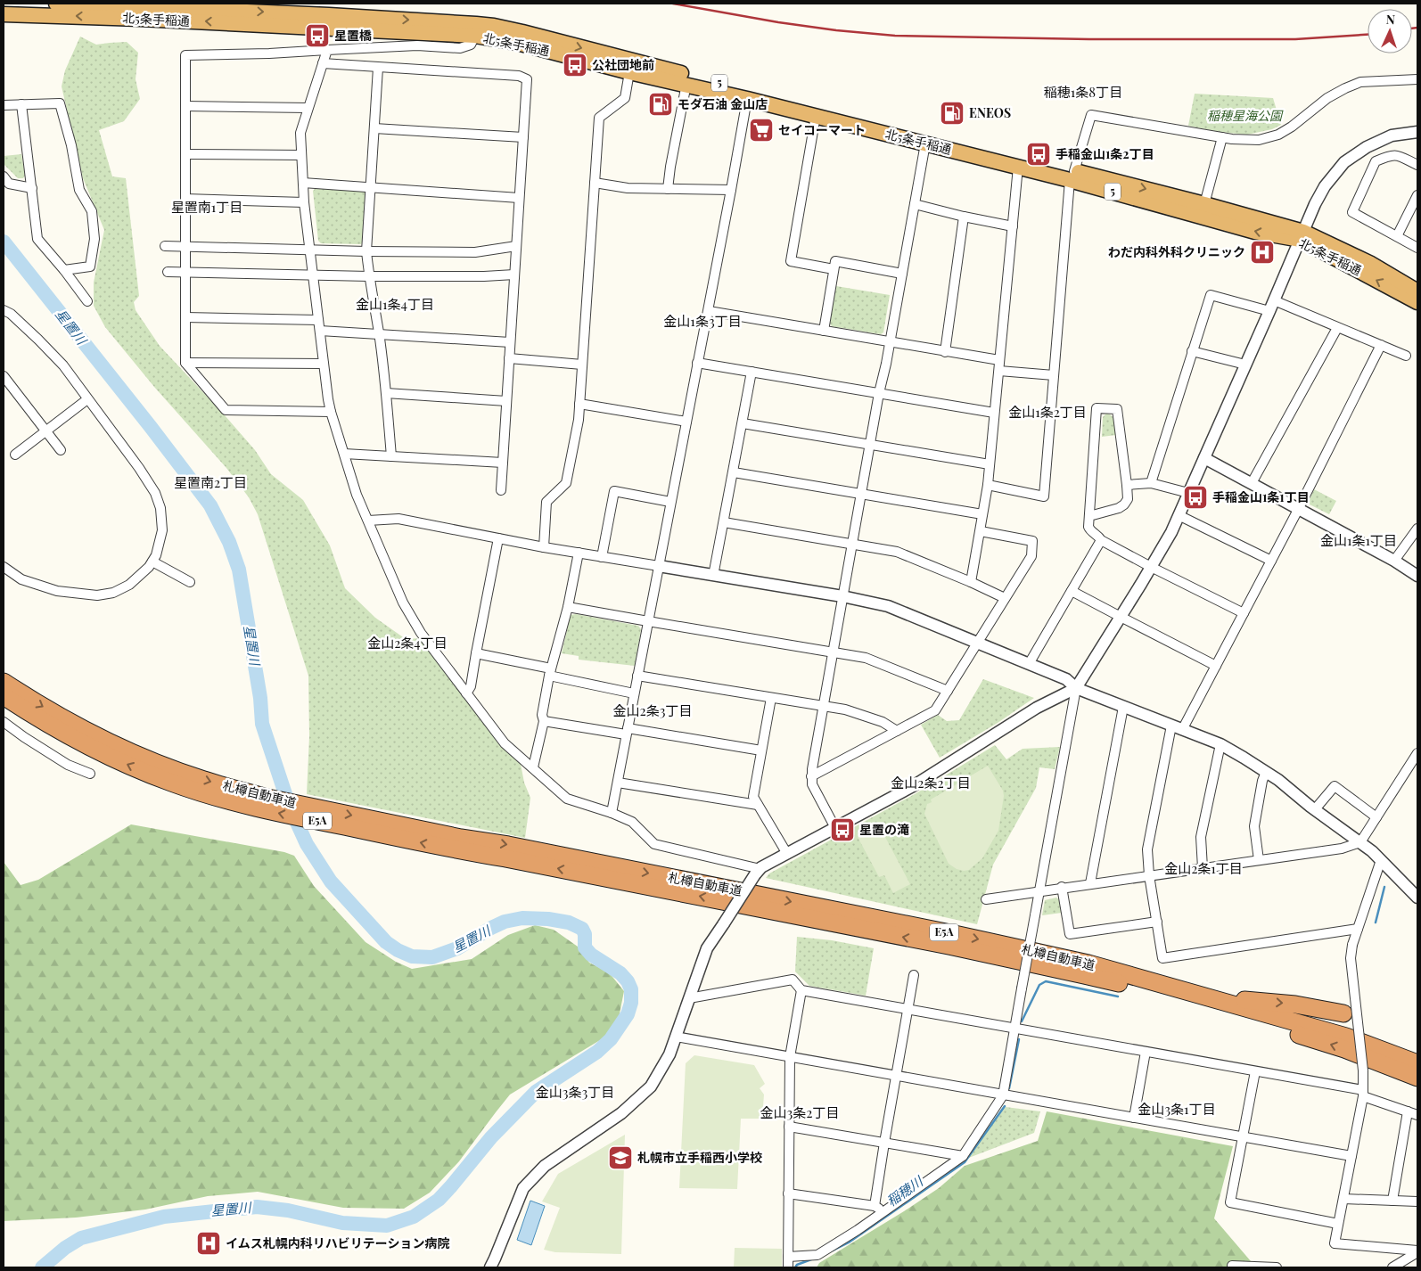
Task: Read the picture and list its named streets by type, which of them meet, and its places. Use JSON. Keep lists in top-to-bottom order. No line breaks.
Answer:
{"streets":{"highway":["北5条手稲通","5","札樽自動車道","E5A"]},"districts":["稲穂1条8丁目","星置南1丁目","金山1条4丁目","金山1条3丁目","金山1条2丁目","星置南2丁目","金山1条1丁目","金山2条4丁目","金山2条3丁目","金山2条2丁目","金山2条1丁目","金山3条3丁目","金山3条1丁目","金山3条2丁目"],"water":["星置川","稲穂川"],"parks":["稲穂星海公園"],"places":{"bus stop":["星置橋","公社団地前","手稲金山1条2丁目","手稲金山1条1丁目","星置の滝"],"fuel station":["モダ石油 金山店","ENEOS"],"supermarket":["セイコーマート"],"hospital":["わだ内科外科クリニック","イムス札幌内科リハビリテーション病院"],"school or university":["札幌市立手稲西小学校"]},"north":"top"}
